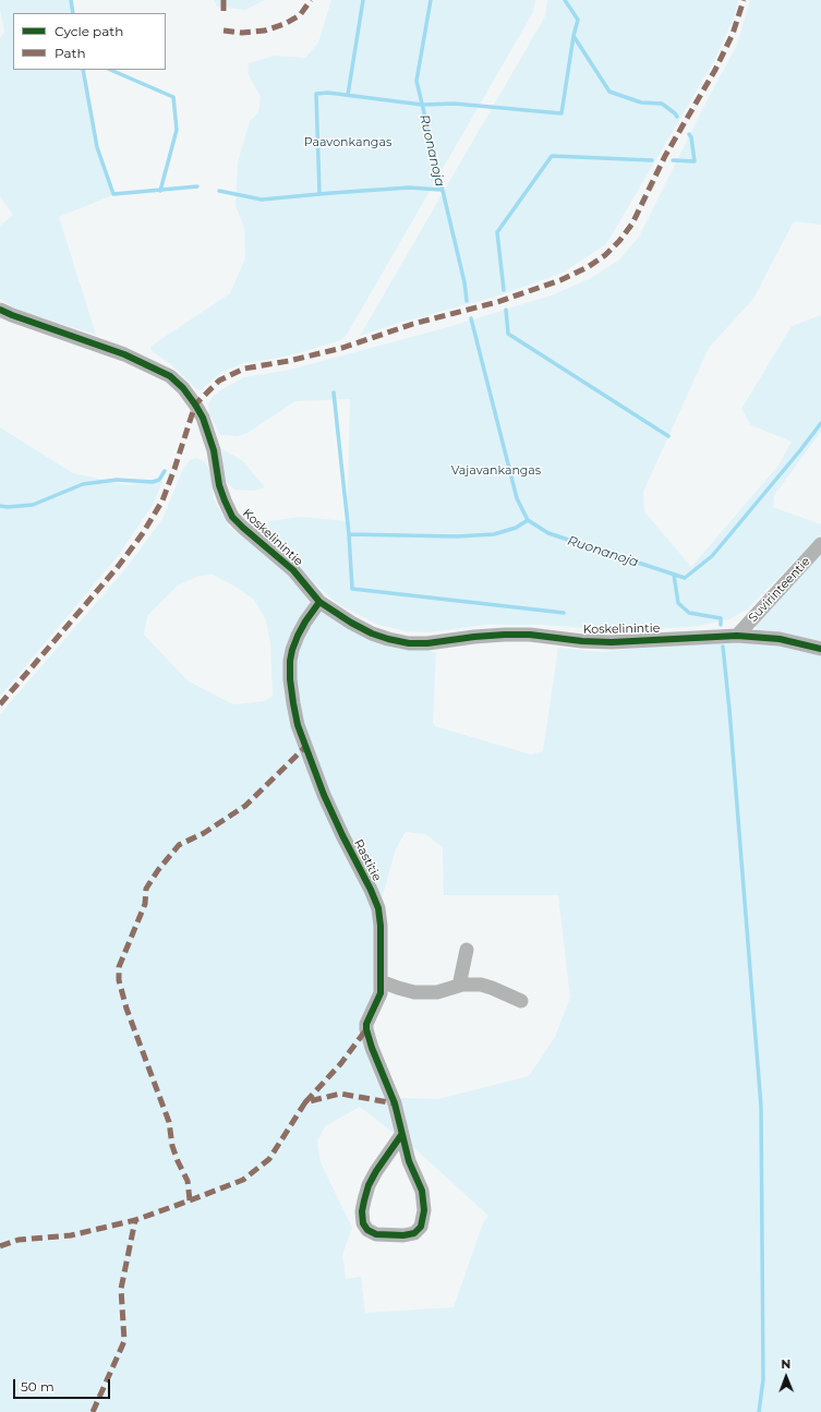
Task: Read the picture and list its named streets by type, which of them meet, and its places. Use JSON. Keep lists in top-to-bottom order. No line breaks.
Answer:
{"streets":{"street":["Koskelinintie","Suvirinteentie","Rastitie"]},"crossings":[["Koskelinintie","Suvirinteentie"],["Koskelinintie","Rastitie"]],"water":["Ruonanoja"],"parks":["Paavonkangas","Vajavankangas"],"legend":["Cycle path","Path"],"scale_bar":"50 m","north":"top"}
